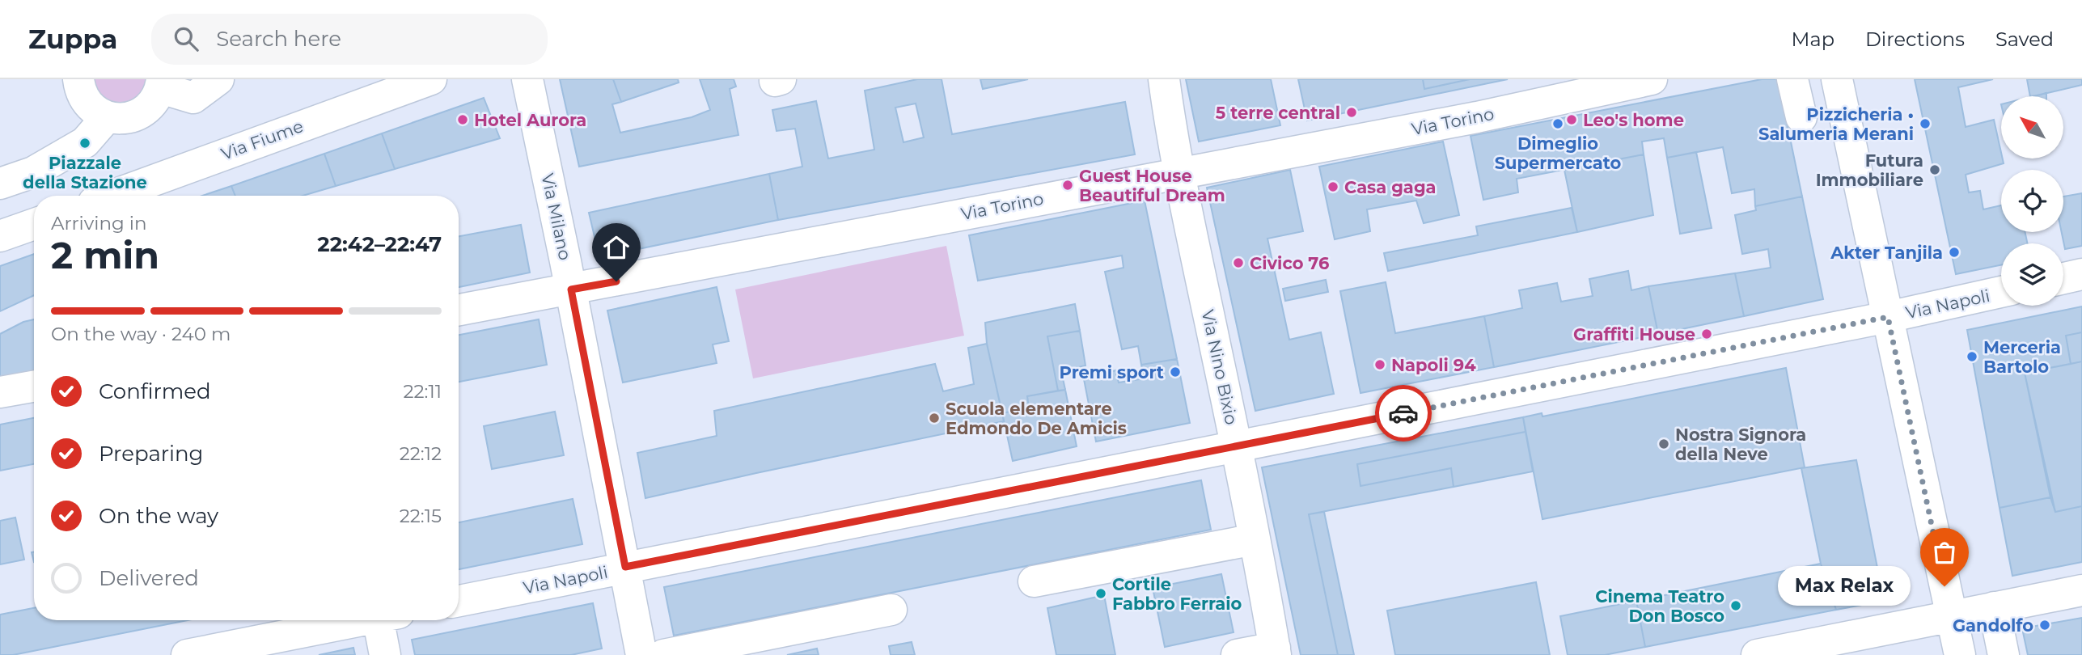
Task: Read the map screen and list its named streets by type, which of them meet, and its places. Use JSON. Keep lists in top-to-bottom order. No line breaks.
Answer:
{"streets":{"street":["Via Torino","Via Fiume","Via Milano","Via Napoli","Via Nino Bixio"]},"crossings":[["Via Torino","Via Milano"],["Via Torino","Via Nino Bixio"],["Via Milano","Via Napoli"],["Via Napoli","Via Nino Bixio"]],"places":["5 terre central","Hotel Aurora","Leo's home","Dimeglio Supermercato","Pizzicheria • Salumeria Merani","Piazzale della Stazione","Futura Immobiliare","Guest House Beautiful Dream","Casa gaga","Akter Tanjila","Civico 76","Graffiti House","Merceria Bartolo","Napoli 94","Premi sport","Scuola elementare Edmondo De Amicis","Nostra Signora della Neve","Max Relax","Cortile Fabbro Ferraio","Cinema Teatro Don Bosco","Gandolfo"],"north":"top left","page":{"header":"Zuppa","search":"Search here","nav":["Map","Directions","Saved"],"heading":["2 min","Arriving in","22:42–22:47"],"bar":"On the way · 240 m","list":[["Confirmed","22:11"],["Preparing","22:12"],["On the way","22:15"],"Delivered"],"bubble":"Max Relax"}}
